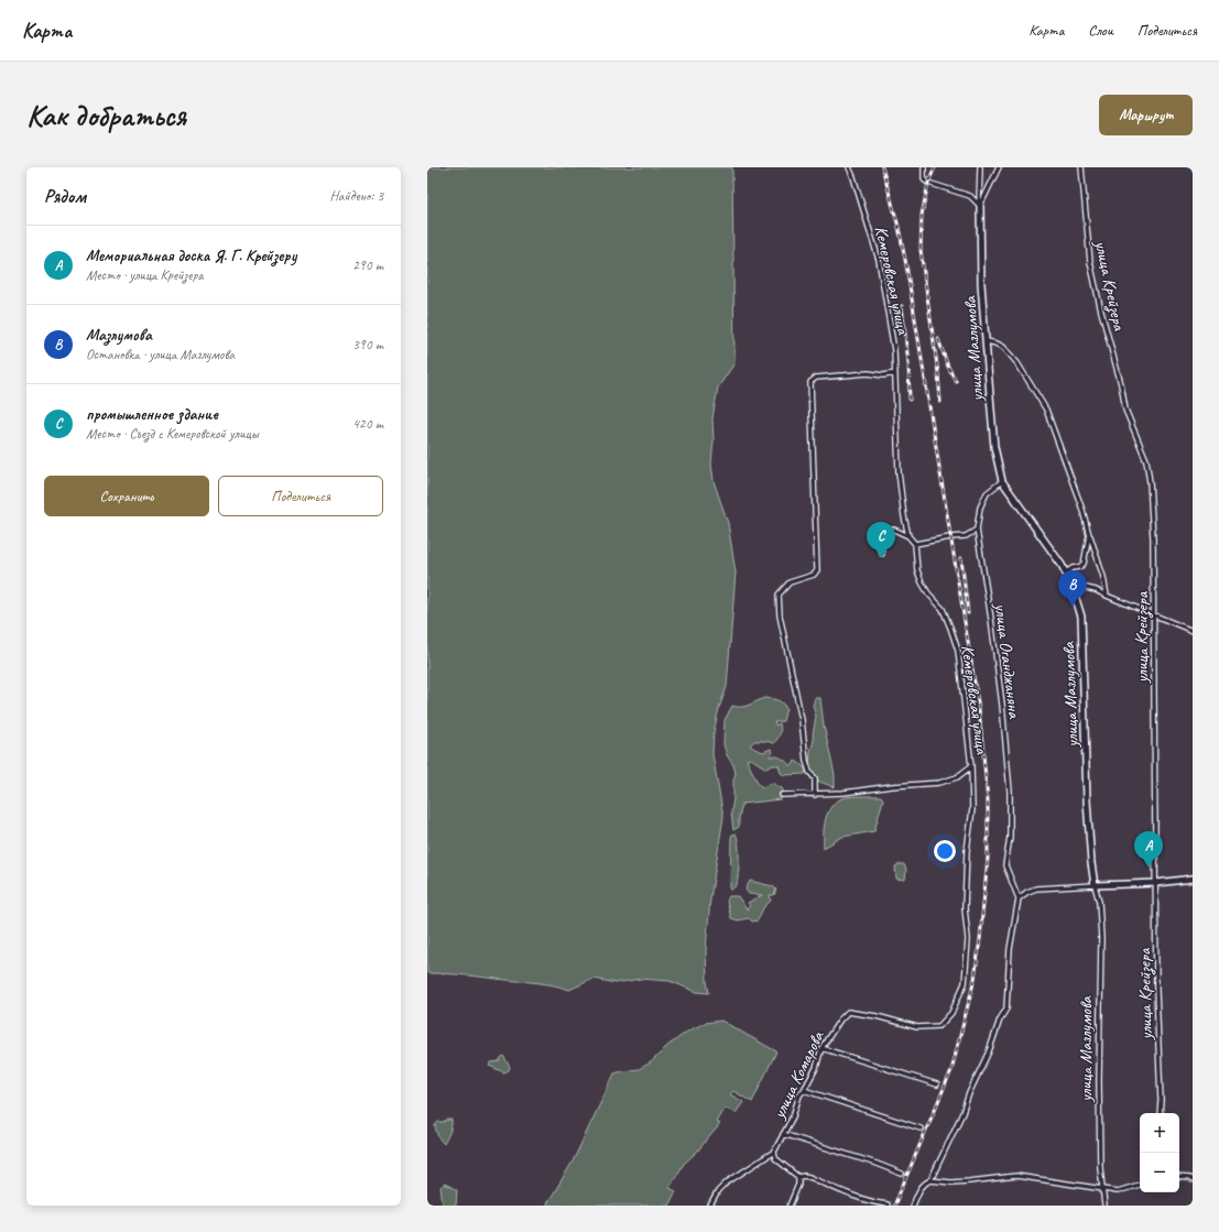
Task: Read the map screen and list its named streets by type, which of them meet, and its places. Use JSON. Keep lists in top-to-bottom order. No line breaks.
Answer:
{"streets":{"street":["Кемеровская улица","улица Крейзера","улица Мазлумова","улица Оганджаняна","улица Комарова"]},"crossings":[["Кемеровская улица","улица Комарова"],["улица Мазлумова","улица Оганджаняна"]],"page":{"header":"Карта","nav":["Карта","Слои","Поделиться"],"buttons":["Маршрут",["Сохранить","Поделиться"]],"title":"Как добраться","heading":["Рядом","Найдено: 3"],"list":[{"mark":"A","name":"Мемориальная доска Я. Г. Крейзеру","note":"Место · улица Крейзера","value":"290 m"},{"mark":"B","name":"Мазлумова","note":"Остановка · улица Мазлумова","value":"390 m"},{"mark":"C","name":"промышленное здание","note":"Место · Съезд с Кемеровской улицы","value":"420 m"}],"pins":["C","B","A"],"map_buttons":["+","−"]}}
